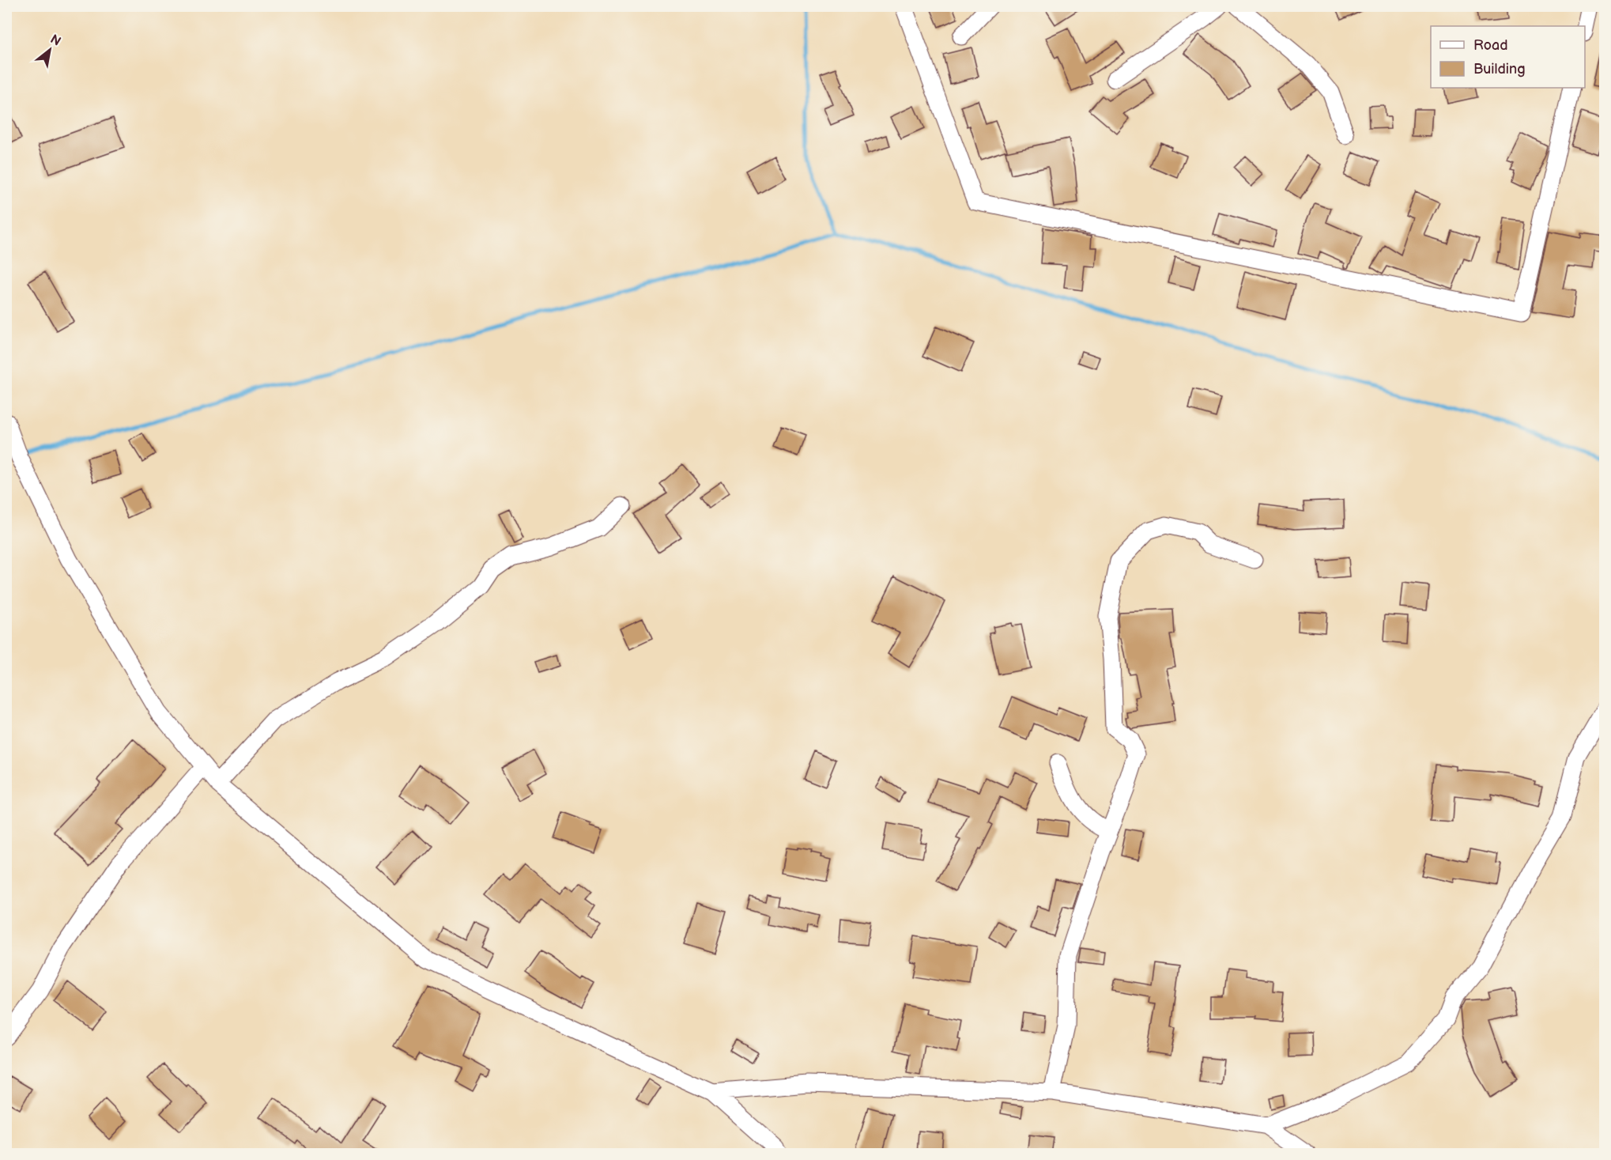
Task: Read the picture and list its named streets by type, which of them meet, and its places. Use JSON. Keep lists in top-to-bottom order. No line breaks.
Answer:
{"legend":["Road","Building"],"north":"top right"}
